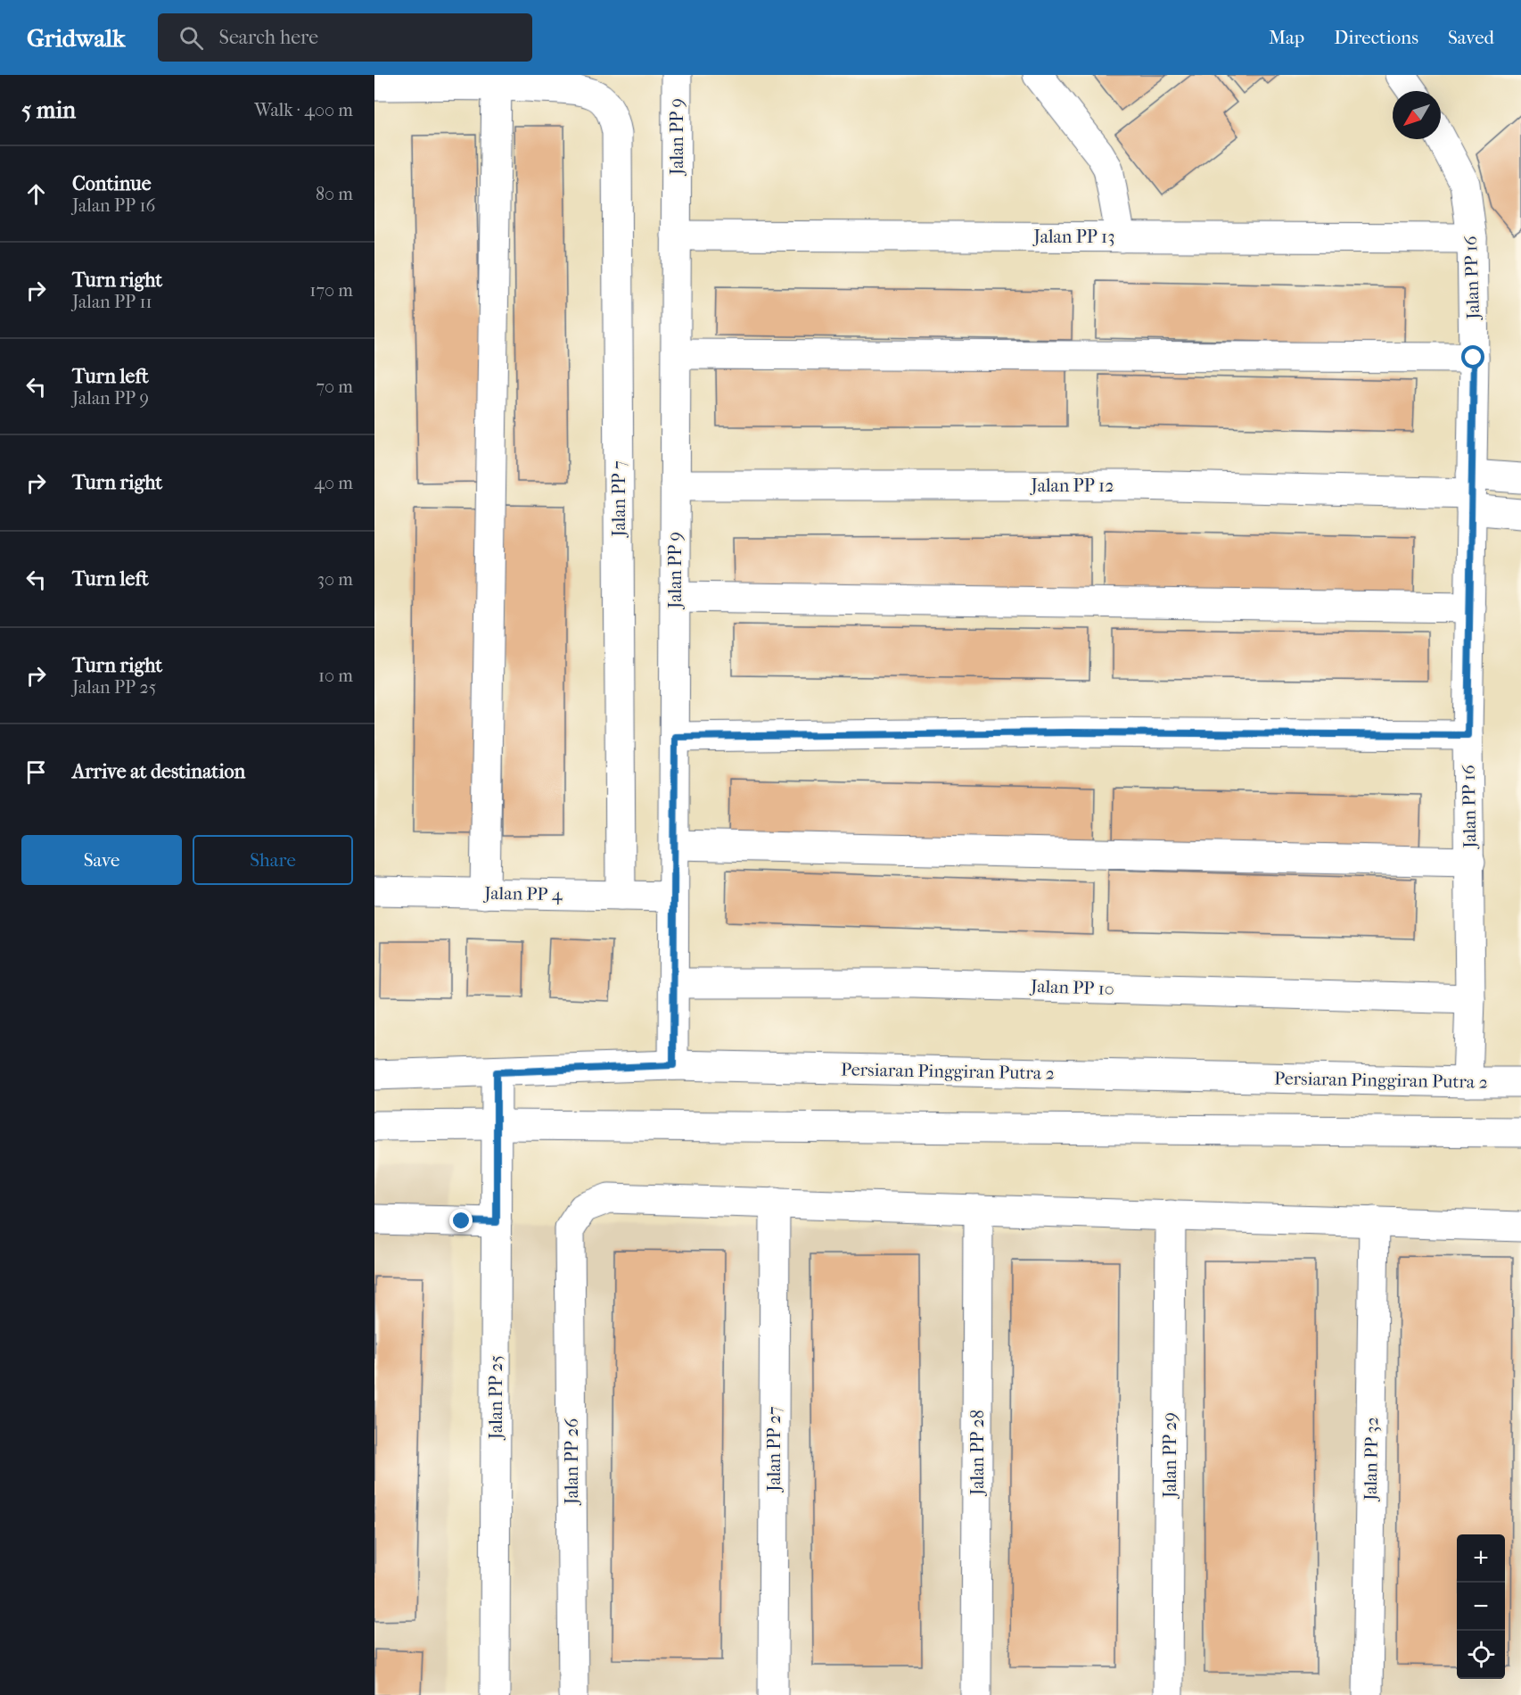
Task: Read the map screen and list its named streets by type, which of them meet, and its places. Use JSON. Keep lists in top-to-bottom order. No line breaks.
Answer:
{"streets":{"street":["Jalan PP 9","Jalan PP 13","Jalan PP 16","Jalan PP 12","Jalan PP 7","Jalan PP 4","Jalan PP 10","Persiaran Pinggiran Putra 2","Jalan PP 25","Jalan PP 27","Jalan PP 28","Jalan PP 29","Jalan PP 32","Jalan PP 26"]},"crossings":[["Jalan PP 9","Jalan PP 13"],["Jalan PP 9","Jalan PP 12"],["Jalan PP 9","Jalan PP 4"],["Jalan PP 9","Jalan PP 10"],["Jalan PP 9","Persiaran Pinggiran Putra 2"],["Jalan PP 13","Jalan PP 16"],["Jalan PP 16","Jalan PP 12"],["Jalan PP 16","Jalan PP 10"],["Jalan PP 16","Persiaran Pinggiran Putra 2"],["Jalan PP 7","Jalan PP 4"],["Persiaran Pinggiran Putra 2","Jalan PP 25"],["Jalan PP 27","Jalan PP 26"]],"north":"bottom left","page":{"header":"Gridwalk","search":"Search here","nav":["Map","Directions","Saved"],"heading":["5 min","Walk · 400 m"],"list":[["Continue","Jalan PP 16","80 m"],["Turn right","Jalan PP 11","170 m"],["Turn left","Jalan PP 9","70 m"],["Turn right","40 m"],["Turn left","30 m"],["Turn right","Jalan PP 25","10 m"],"Arrive at destination"],"buttons":["Save","Share"],"map_buttons":["+","−"]}}
